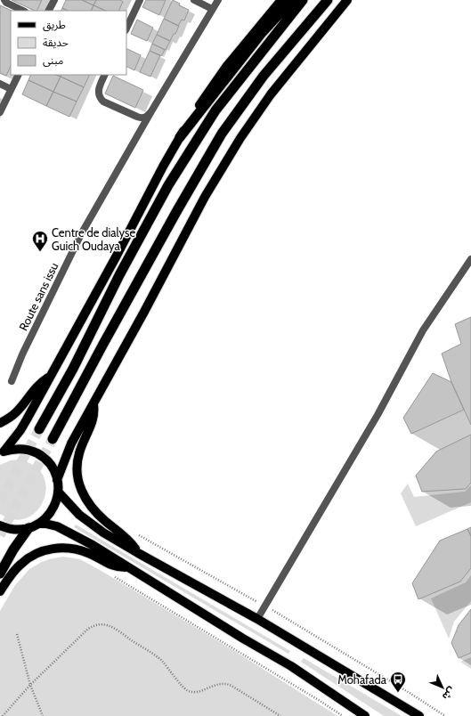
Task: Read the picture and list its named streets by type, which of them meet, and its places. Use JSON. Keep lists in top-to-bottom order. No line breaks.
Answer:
{"streets":{"street":["Route sans issu"]},"places":{"hospital":["Centre de dialyse Guich Oudaya"],"bus stop":["Mohafada"]},"legend":["طريق","حديقة","مبنى"],"north":"bottom right"}
